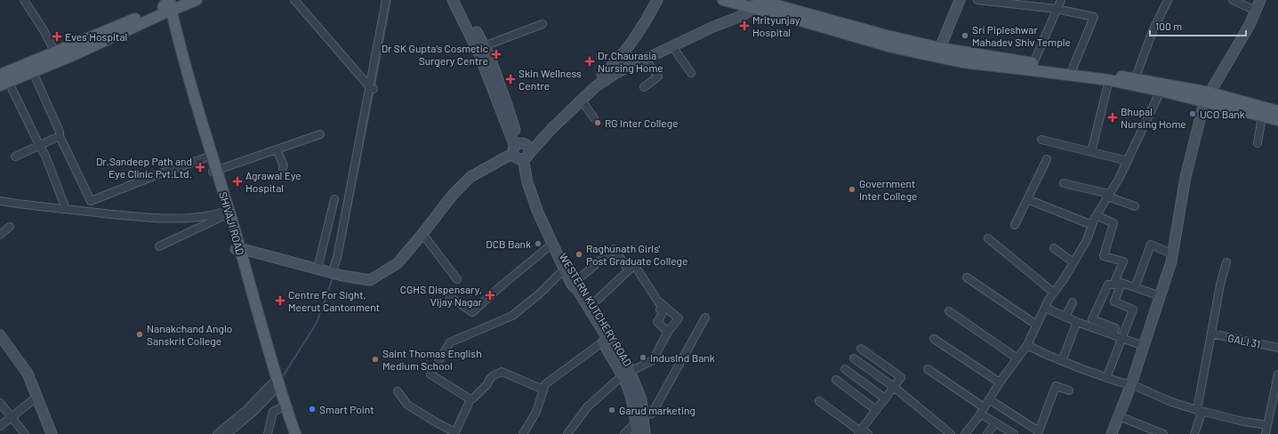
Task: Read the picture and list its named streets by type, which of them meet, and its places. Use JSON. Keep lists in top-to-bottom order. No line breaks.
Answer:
{"streets":{"main road":["SHIVAJI ROAD"],"street":["WESTERN KUTCHERY ROAD","GALI 31"]},"places":{"health":["Mrityunjay Hospital","Eves Hospital","Dr SK Gupta's Cosmetic Surgery Centre","Dr.Chaurasia Nursing Home","Skin Wellness Centre","Bhupal Nursing Home","Dr.Sandeep Path and Eye Clinic Pvt.Ltd.","Agrawal Eye Hospital","CGHS Dispensary, Vijay Nagar","Centre For Sight, Meerut Cantonment"],"other":["Sri Pipleshwar Mahadev Shiv Temple","UCO Bank","RG Inter College","Government Inter College","DCB Bank","Raghunath Girls' Post Graduate College","Nanakchand Anglo Sanskrit College","IndusInd Bank","Saint Thomas English Medium School","Smart Point","Garud marketing"]},"scale_bar":"100 m"}
